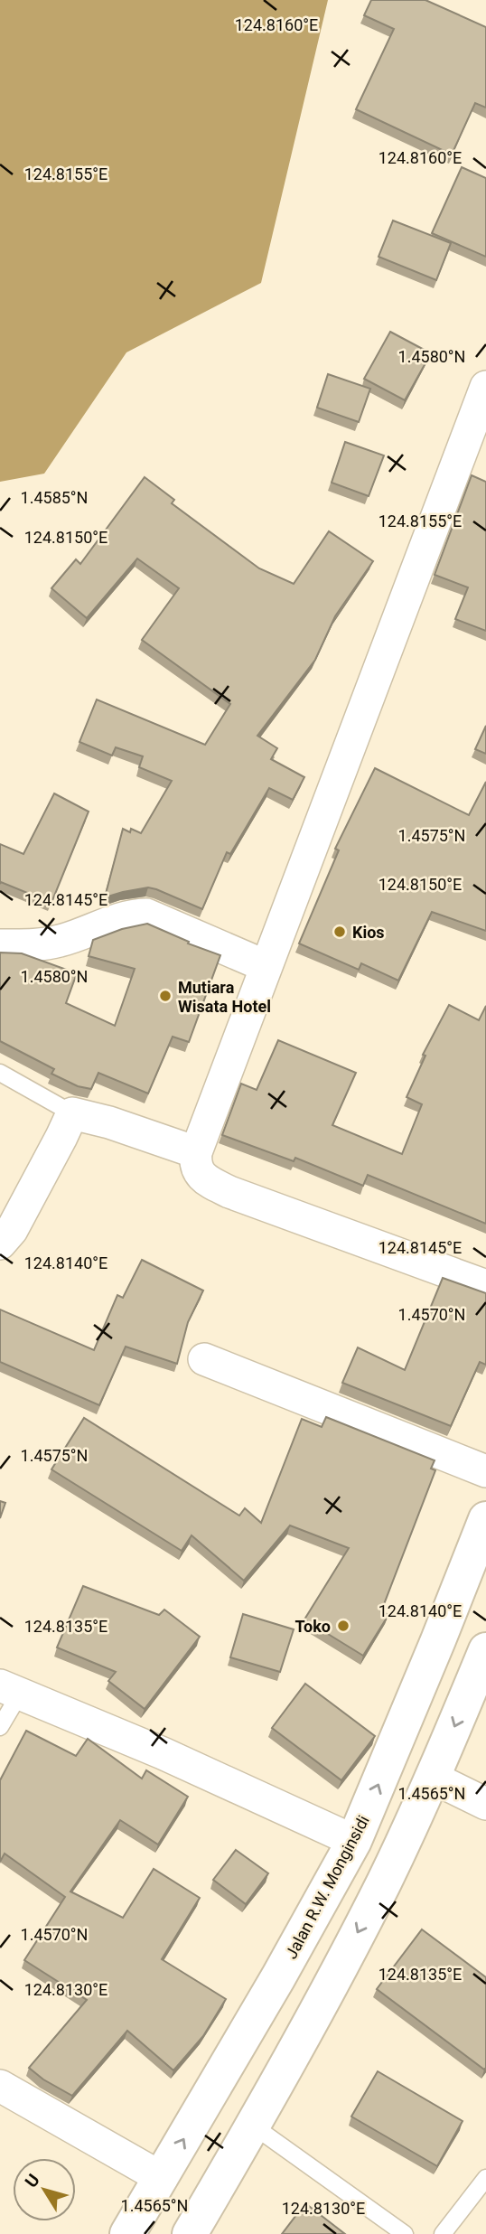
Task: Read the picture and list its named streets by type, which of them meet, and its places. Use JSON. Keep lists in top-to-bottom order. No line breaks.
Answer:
{"streets":{"highway":["Jalan R.W. Monginsidi"]},"places":["Kios","Mutiara Wisata Hotel","Toko"],"north":"top left","coordinates":["124.8160°E","124.8155°E","1.4580°N","1.4585°N","124.8150°E","1.4575°N","124.8145°E","124.8140°E","1.4570°N","124.8135°E","1.4565°N","124.8130°E"]}
